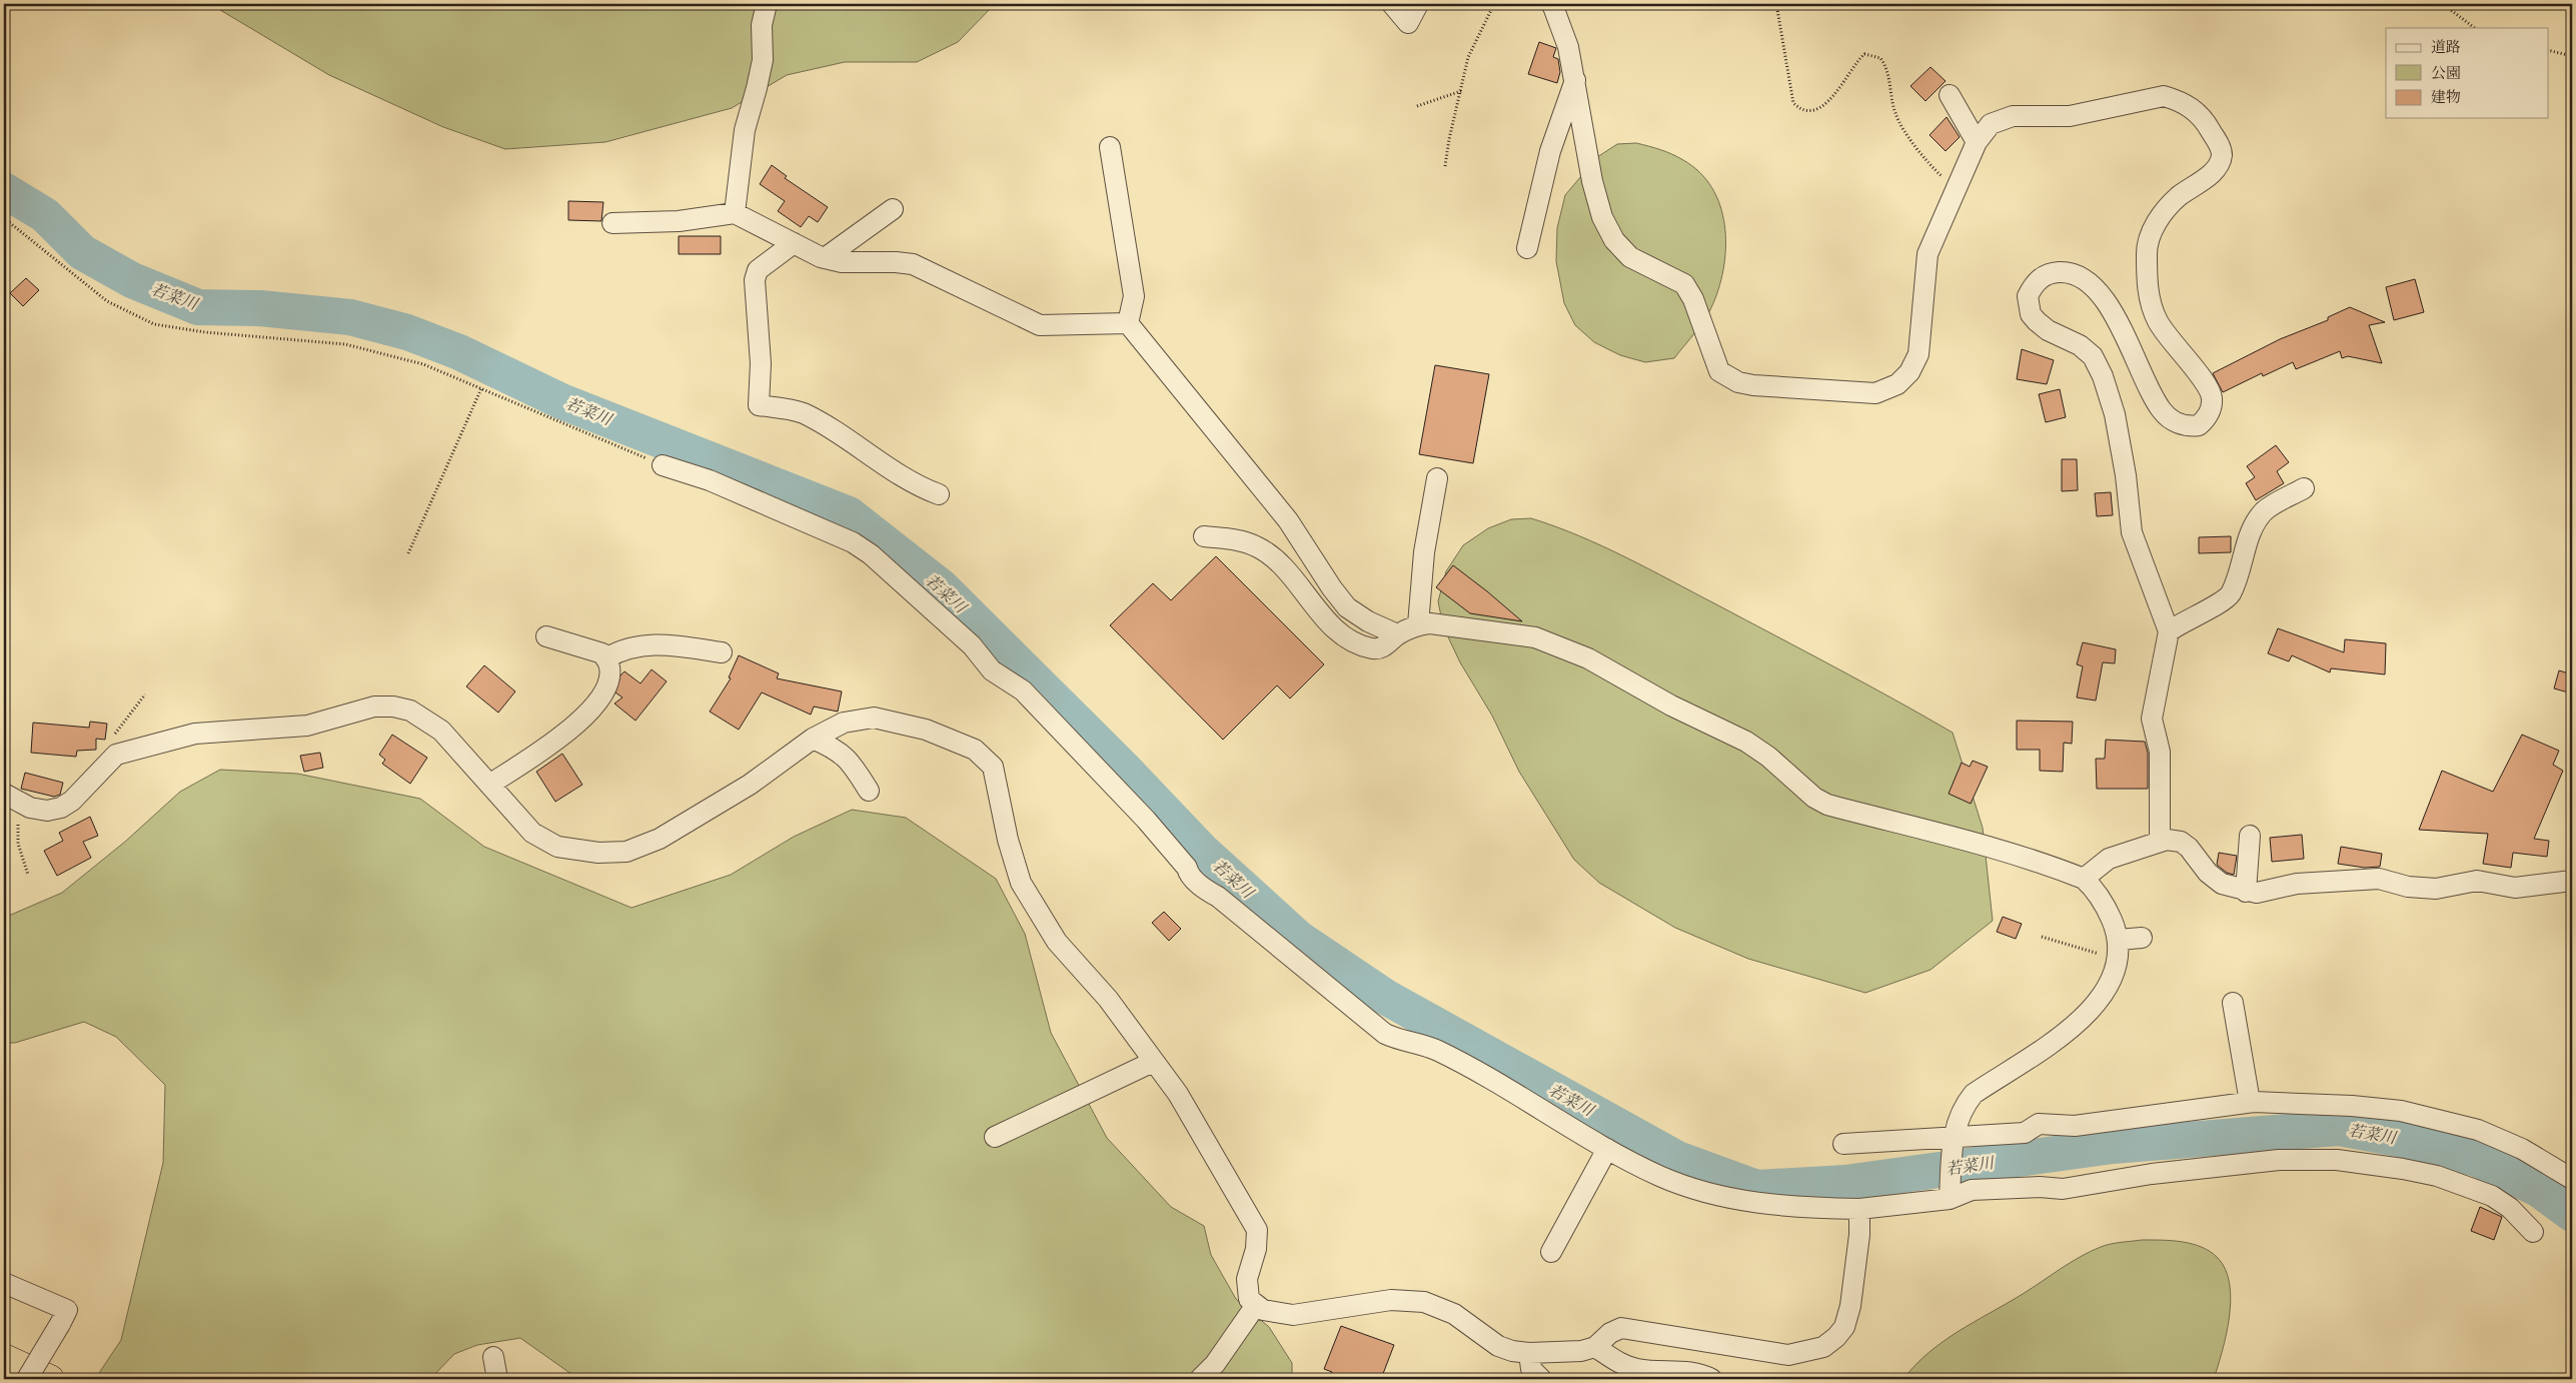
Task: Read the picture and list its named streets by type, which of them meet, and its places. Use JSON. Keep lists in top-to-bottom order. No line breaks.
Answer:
{"water":["若菜川"],"legend":["道路","公園","建物"]}
